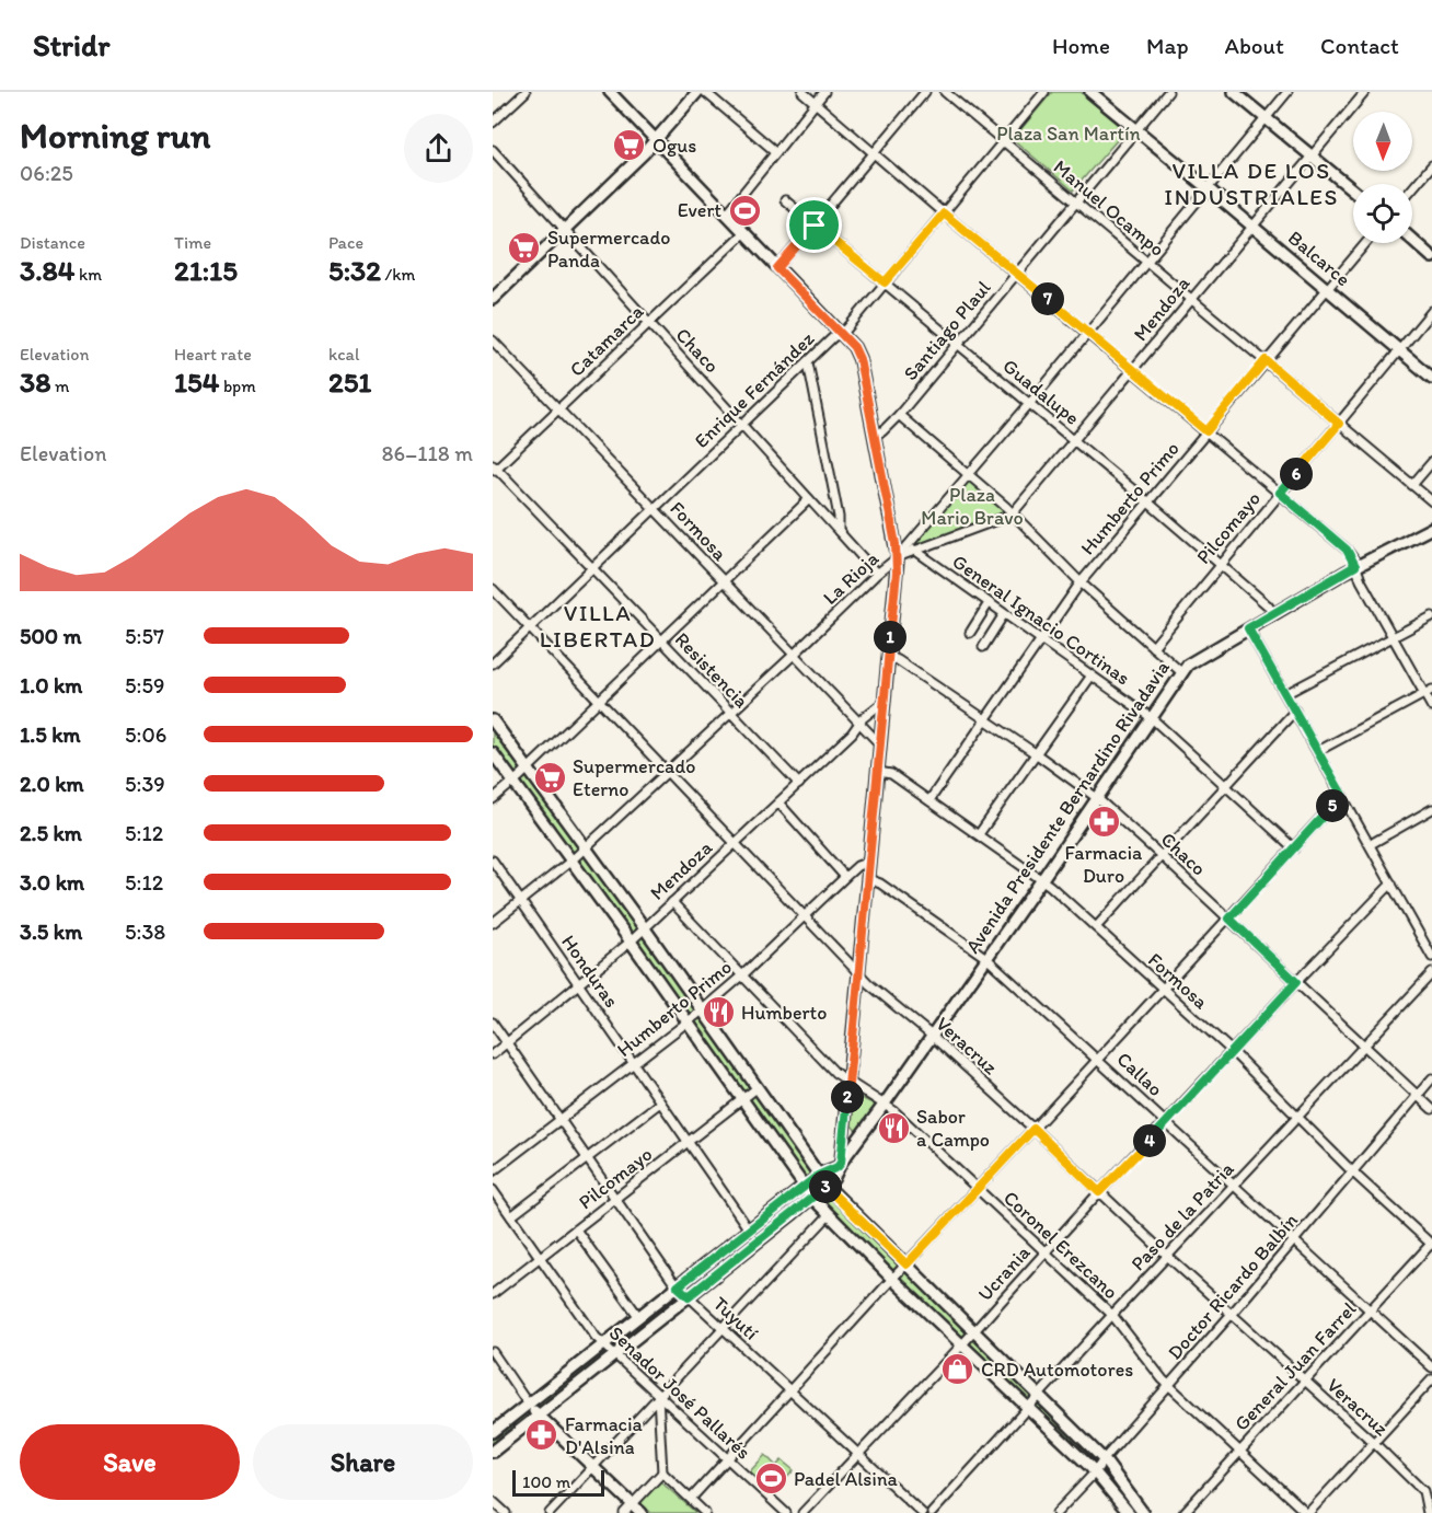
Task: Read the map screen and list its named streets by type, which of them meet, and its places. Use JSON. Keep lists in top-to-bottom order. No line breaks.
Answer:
{"streets":{"main road":["Balcarce","Avenida Presidente Bernardino Rivadavia"],"street":["Manuel Ocampo","Mendoza","Santiago Plaul","Catamarca","Chaco","Enrique Fernández","Guadalupe","Humberto Primo","Pilcomayo","Formosa","La Rioja","General Ignacio Cortinas","Resistencia","Honduras","Veracruz","Callao","Paso de la Patria","Coronel Erezcano","Ucrania","Doctor Ricardo Balbín","Tuyutí","General Juan Farrel","Senador José Pallarés"]},"crossings":[["Manuel Ocampo","Mendoza"],["Manuel Ocampo","Santiago Plaul"],["Manuel Ocampo","Enrique Fernández"],["Manuel Ocampo","Humberto Primo"],["Manuel Ocampo","Pilcomayo"],["Manuel Ocampo","La Rioja"],["Balcarce","Mendoza"],["Balcarce","Santiago Plaul"],["Balcarce","Humberto Primo"],["Balcarce","Pilcomayo"],["Balcarce","La Rioja"],["Mendoza","Guadalupe"],["Mendoza","Formosa"],["Mendoza","Resistencia"],["Mendoza","Honduras"],["Mendoza","Veracruz"],["Mendoza","Coronel Erezcano"],["Mendoza","Tuyutí"],["Santiago Plaul","Guadalupe"],["Catamarca","Chaco"],["Catamarca","Formosa"],["Catamarca","Resistencia"],["Chaco","Enrique Fernández"],["Chaco","Humberto Primo"],["Chaco","La Rioja"],["Chaco","Avenida Presidente Bernardino Rivadavia"],["Chaco","Paso de la Patria"],["Chaco","Ucrania"],["Chaco","Doctor Ricardo Balbín"],["Enrique Fernández","Guadalupe"],["Enrique Fernández","Formosa"],["Enrique Fernández","Resistencia"],["Enrique Fernández","Veracruz"],["Guadalupe","Humberto Primo"],["Guadalupe","Pilcomayo"],["Guadalupe","La Rioja"],["Guadalupe","Avenida Presidente Bernardino Rivadavia"],["Humberto Primo","Formosa"],["Humberto Primo","General Ignacio Cortinas"],["Humberto Primo","Honduras"],["Humberto Primo","Veracruz"],["Humberto Primo","Coronel Erezcano"],["Humberto Primo","Tuyutí"],["Pilcomayo","Honduras"],["Pilcomayo","Tuyutí"],["Pilcomayo","Senador José Pallarés"],["Formosa","La Rioja"],["Formosa","Avenida Presidente Bernardino Rivadavia"],["Formosa","Paso de la Patria"],["Formosa","Ucrania"],["Formosa","Doctor Ricardo Balbín"],["Formosa","General Juan Farrel"],["La Rioja","Resistencia"],["La Rioja","Honduras"],["La Rioja","Veracruz"],["General Ignacio Cortinas","Avenida Presidente Bernardino Rivadavia"],["Avenida Presidente Bernardino Rivadavia","Honduras"],["Avenida Presidente Bernardino Rivadavia","Veracruz"],["Avenida Presidente Bernardino Rivadavia","Callao"],["Avenida Presidente Bernardino Rivadavia","Coronel Erezcano"],["Avenida Presidente Bernardino Rivadavia","Tuyutí"],["Avenida Presidente Bernardino Rivadavia","Senador José Pallarés"],["Veracruz","Paso de la Patria"],["Veracruz","Ucrania"],["Veracruz","Doctor Ricardo Balbín"],["Veracruz","General Juan Farrel"],["Callao","Paso de la Patria"],["Callao","Ucrania"],["Callao","Doctor Ricardo Balbín"],["Callao","General Juan Farrel"],["Paso de la Patria","Coronel Erezcano"],["Coronel Erezcano","Ucrania"],["Coronel Erezcano","Doctor Ricardo Balbín"],["Coronel Erezcano","General Juan Farrel"],["Ucrania","Tuyutí"]],"districts":["VILLA DE LOS INDUSTRIALES","VILLA LIBERTAD"],"parks":["Plaza San Martín","Plaza Mario Bravo"],"places":{"supermarket":["Ogus","Supermercado Panda","Supermercado Eterno"],"sports":["Evert","Padel Alsina"],"pharmacy":["Farmacia Duro","Farmacia D'Alsina"],"restaurant":["Humberto","Sabor a Campo"],"shop":["CRD Automotores"]},"scale_bar":"100 m","north":"bottom","page":{"header":"Stridr","nav":["Home","Map","About","Contact"],"heading":["Morning run","06:25"],"stats":[["Distance","3.84 km"],["Time","21:15"],["Pace","5:32 /km"],["Elevation","38 m"],["Heart rate","154 bpm"],["kcal","251"]],"pins":["7","6","1","5","2","4","3"],"chart":["Elevation","86–118 m"],"list":[{"name":"500 m","note":"5:57"},{"name":"1.0 km","note":"5:59"},{"name":"1.5 km","note":"5:06"},{"name":"2.0 km","note":"5:39"},{"name":"2.5 km","note":"5:12"},{"name":"3.0 km","note":"5:12"},{"name":"3.5 km","note":"5:38"}],"buttons":["Save","Share"],"scale":"100 m"}}
